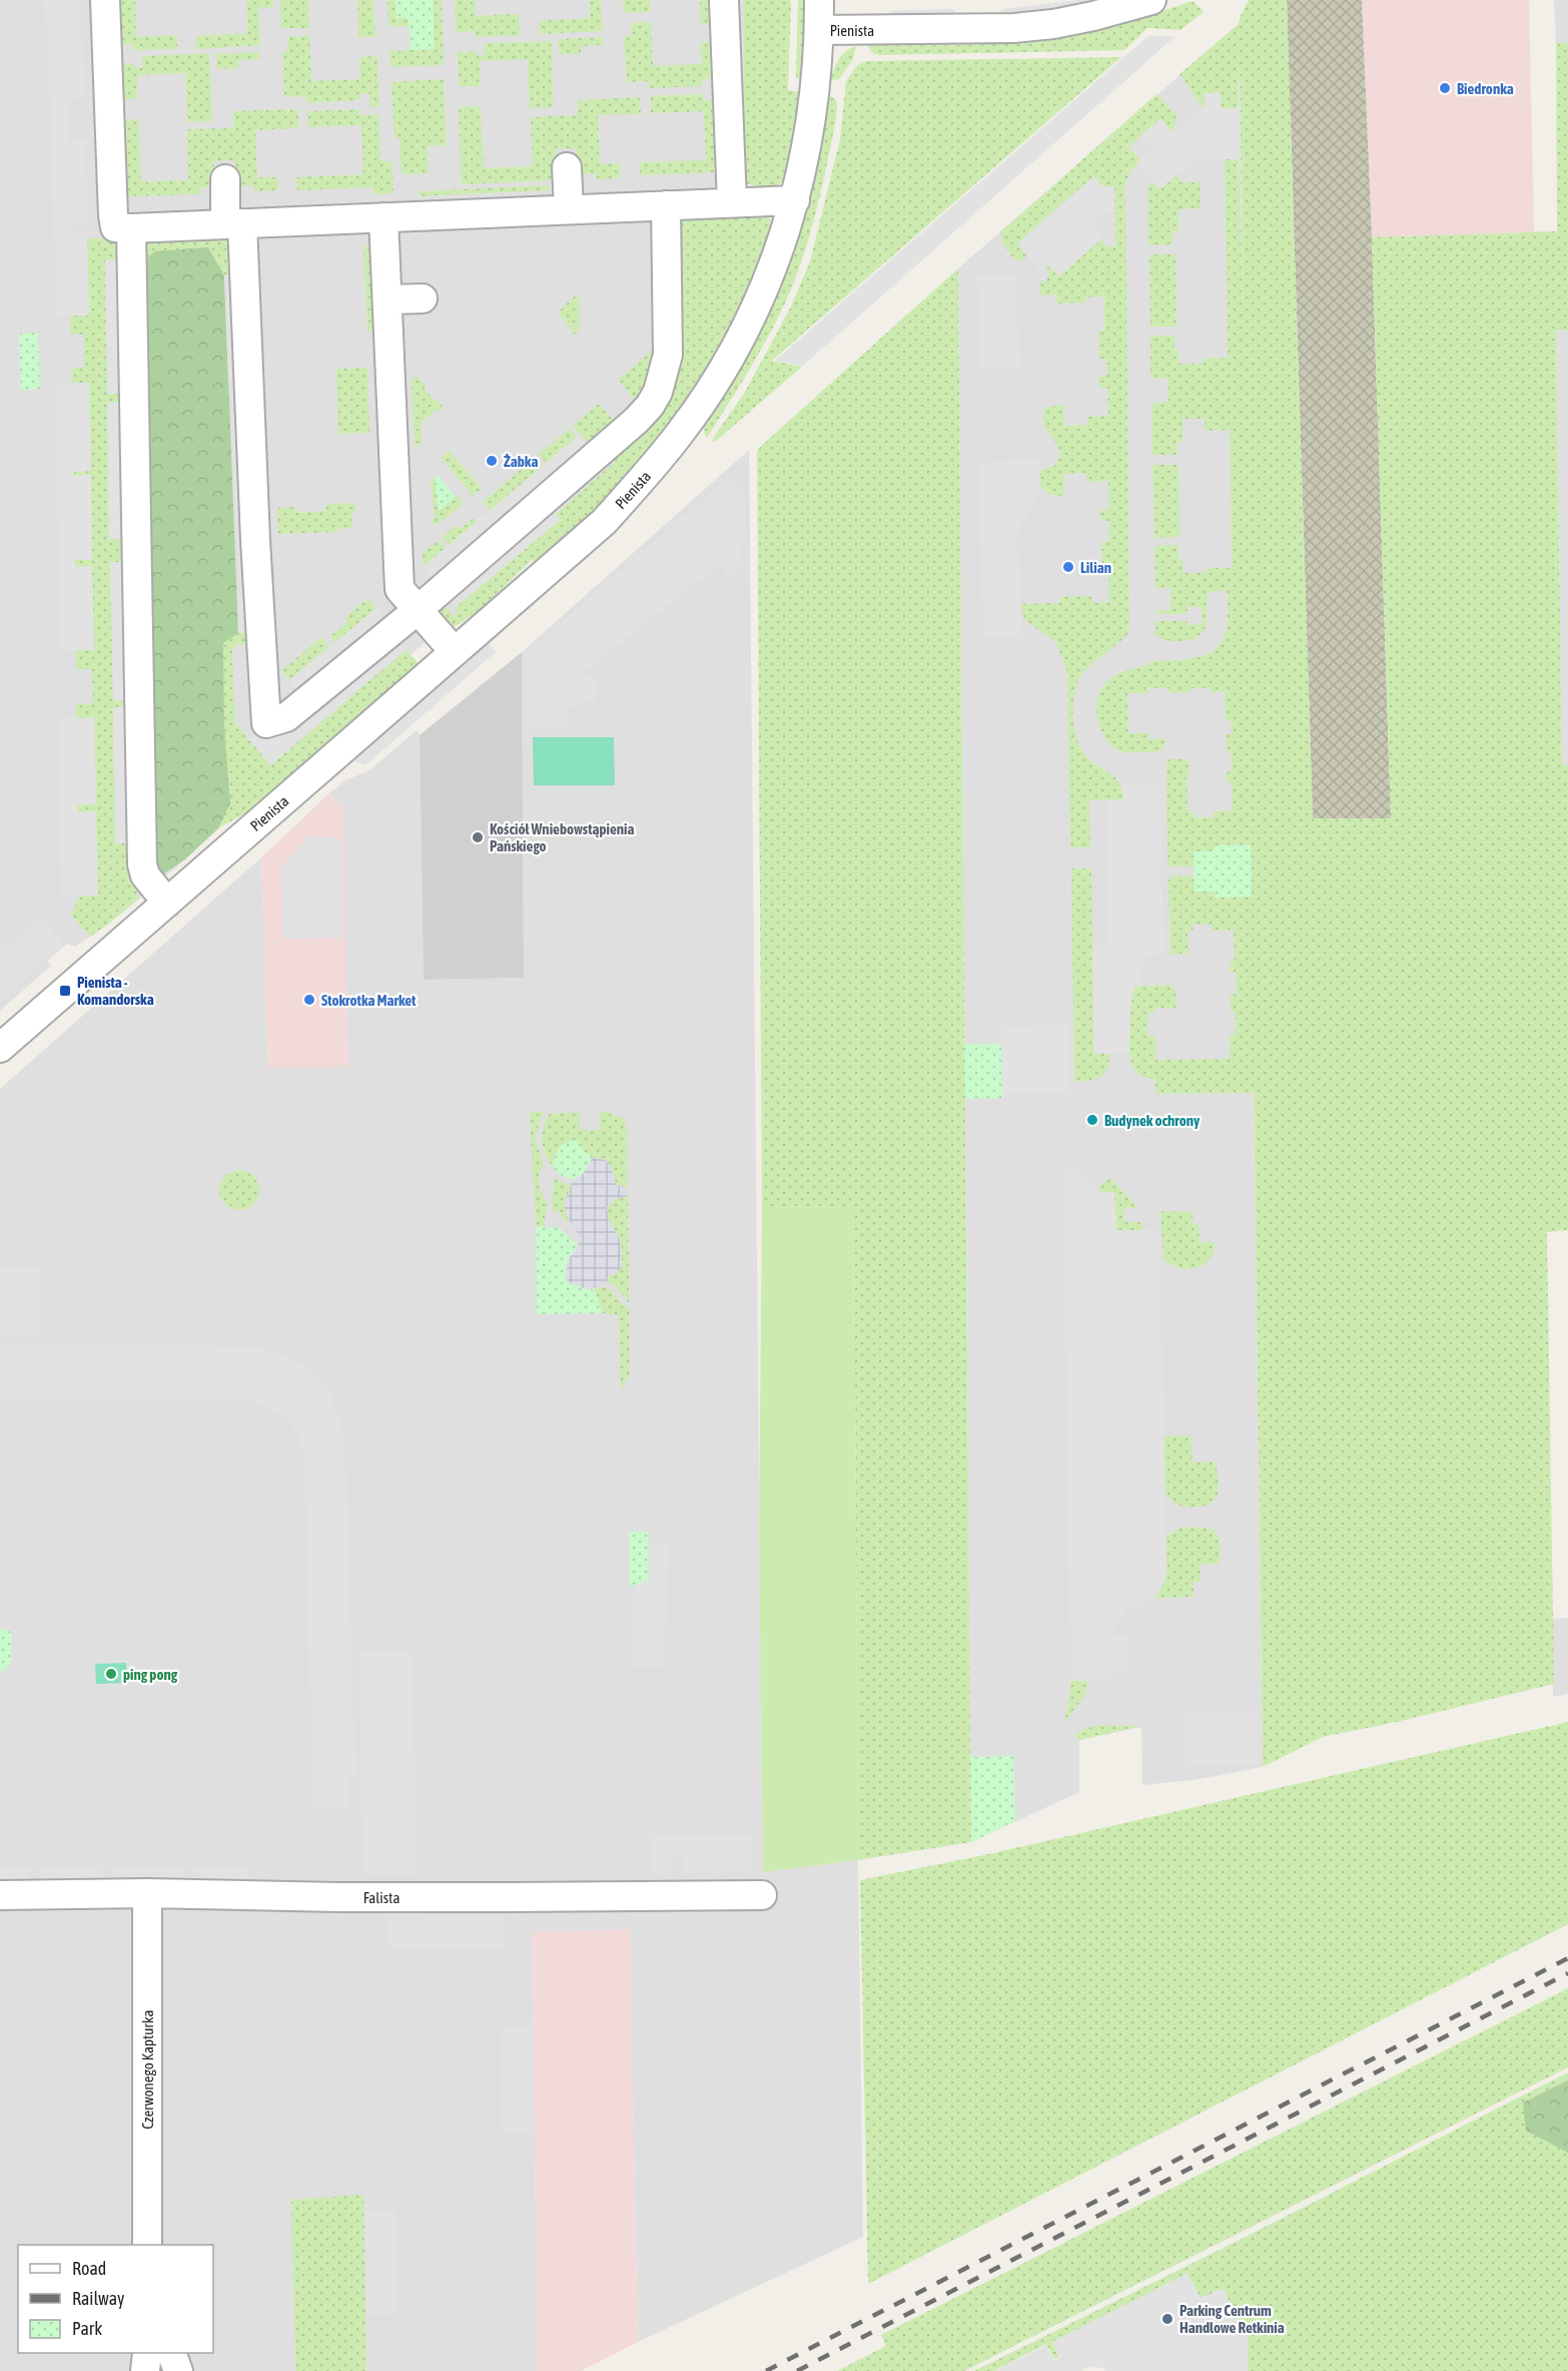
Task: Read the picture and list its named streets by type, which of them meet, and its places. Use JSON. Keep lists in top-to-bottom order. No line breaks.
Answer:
{"streets":{"street":["Pienista","Falista","Czerwonego Kapturka"]},"crossings":[["Falista","Czerwonego Kapturka"]],"places":{"other":["Biedronka","Żabka","Lilian","Kościół Wniebowstąpienia Pańskiego","Stokrotka Market","Budynek ochrony","ping pong","Parking Centrum Handlowe Retkinia"],"transit":["Pienista - Komandorska"]},"legend":["Road","Railway","Park"]}
